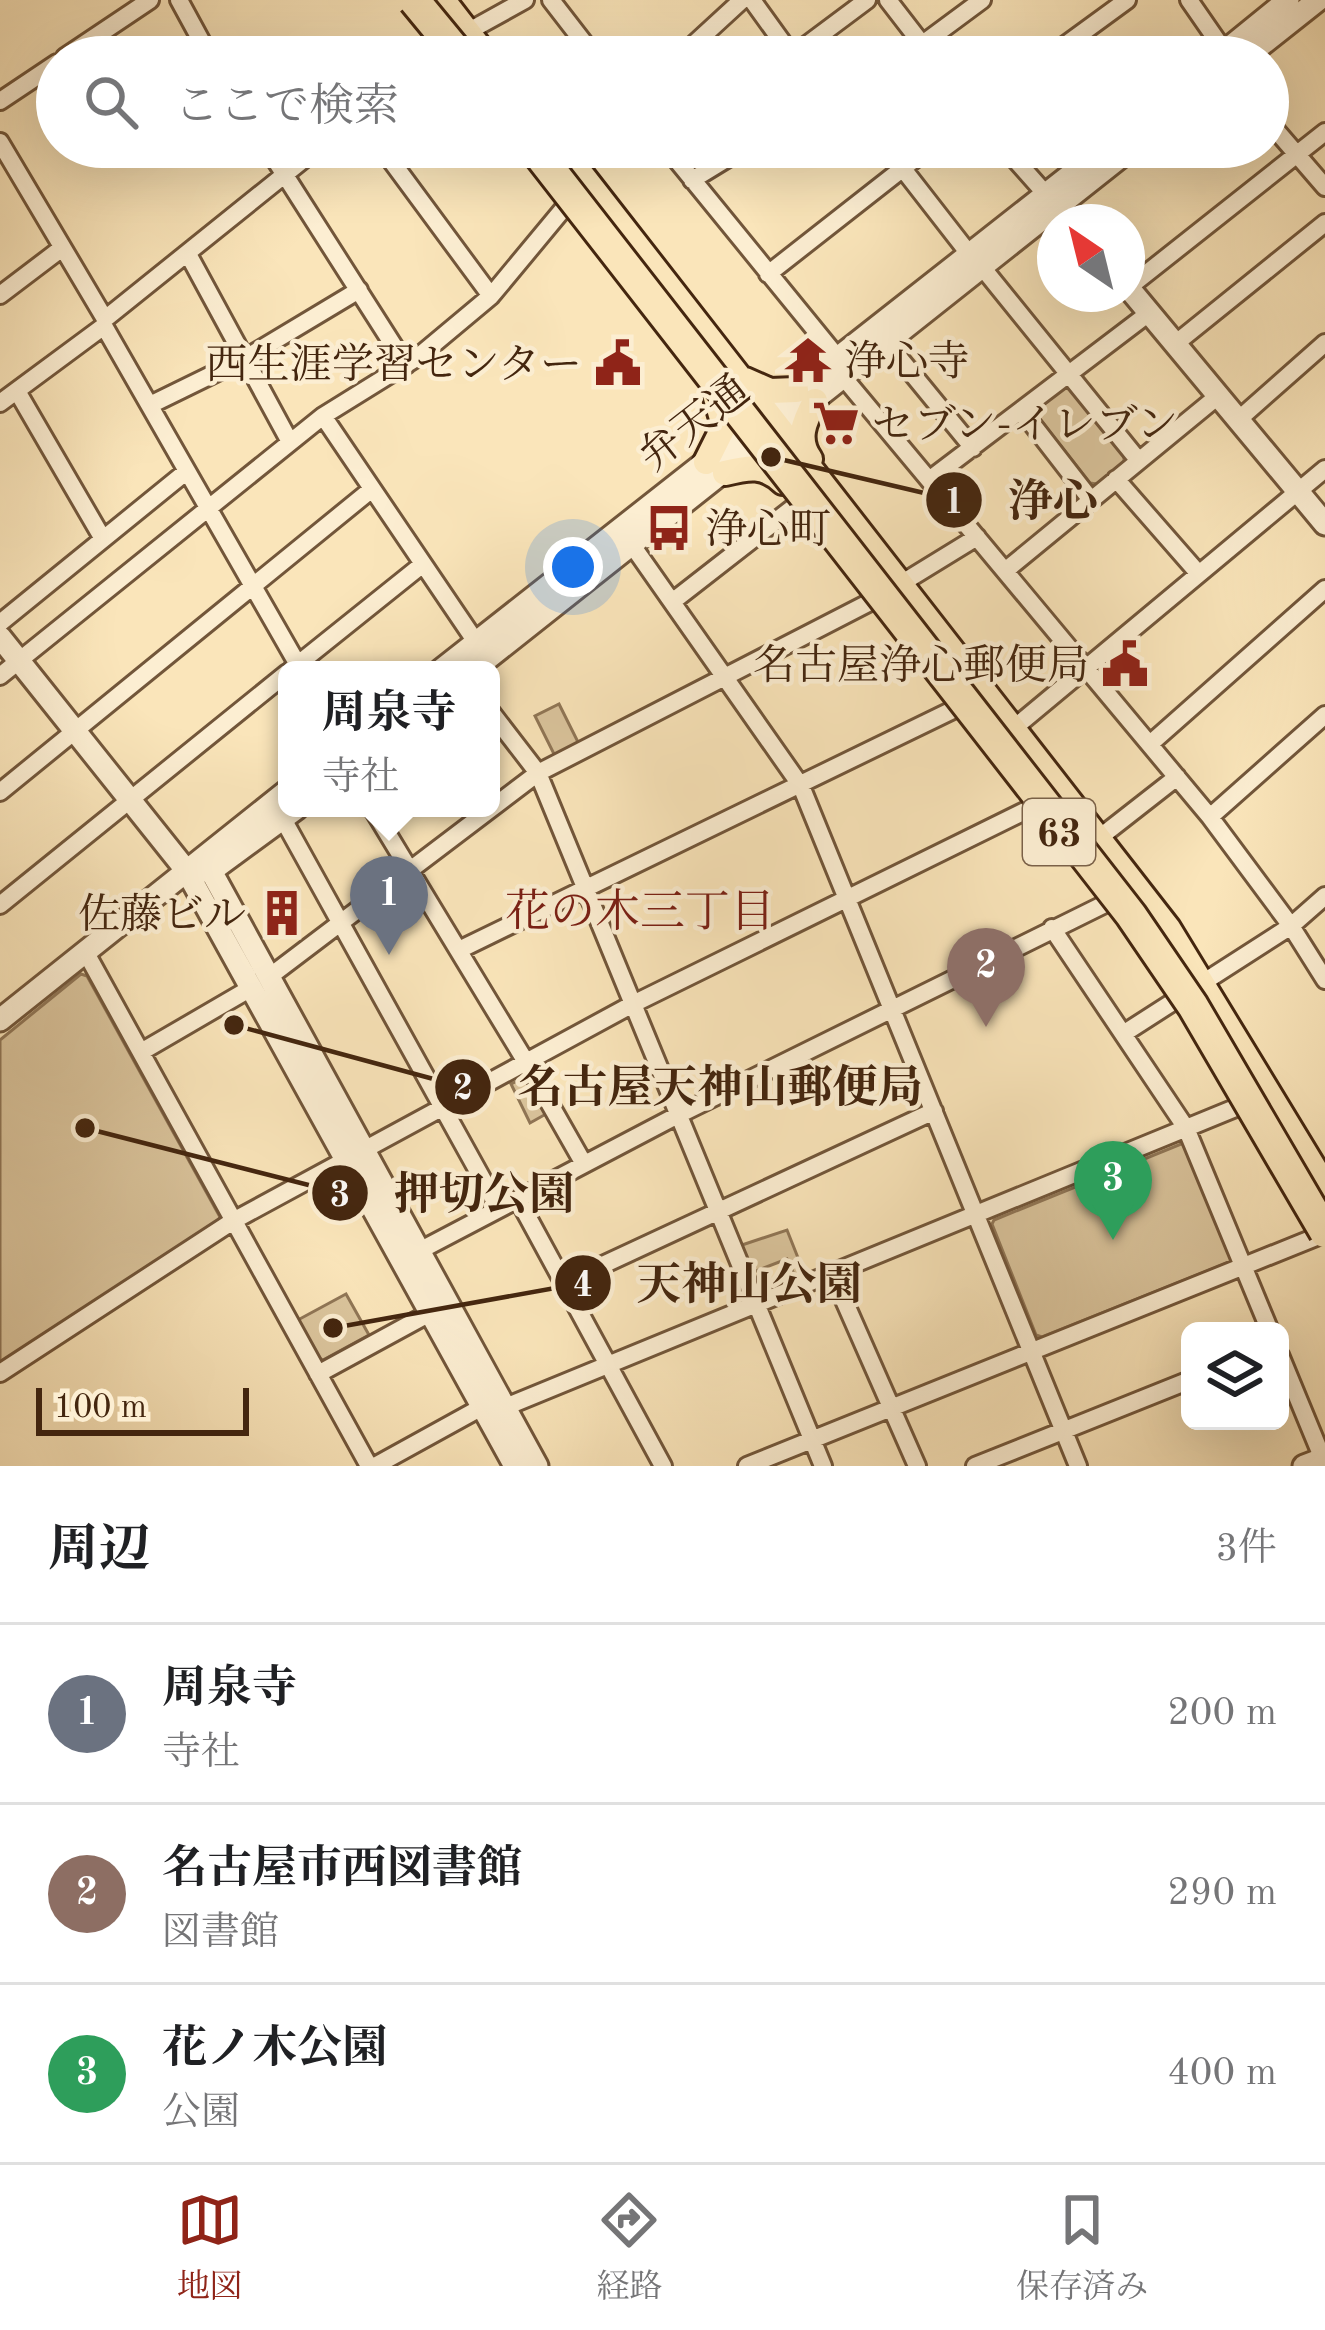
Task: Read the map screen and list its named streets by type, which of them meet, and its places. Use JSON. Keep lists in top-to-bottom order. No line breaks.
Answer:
{"streets":{"main road":["63"],"street":["弁天通"]},"crossings":[["弁天通","63"]],"districts":["花の木三丁目"],"places":{"temple":["浄心寺"],"public building":["西生涯学習センター","名古屋浄心郵便局"],"supermarket":["セブン-イレブン"],"other":["浄心","名古屋天神山郵便局","押切公園","天神山公園"],"bus stop":["浄心町"],"building":["佐藤ビル"]},"scale_bar":"100 m","north":"top left","page":{"search":"ここで検索","popup":["周泉寺","寺社"],"pins":["1","2","3"],"scale":"100 m","heading":["周辺","3件"],"list":[{"mark":"1","name":"周泉寺","note":"寺社","value":"200 m"},{"mark":"2","name":"名古屋市西図書館","note":"図書館","value":"290 m"},{"mark":"3","name":"花ノ木公園","note":"公園","value":"400 m"}],"nav":["地図","経路","保存済み"]}}
